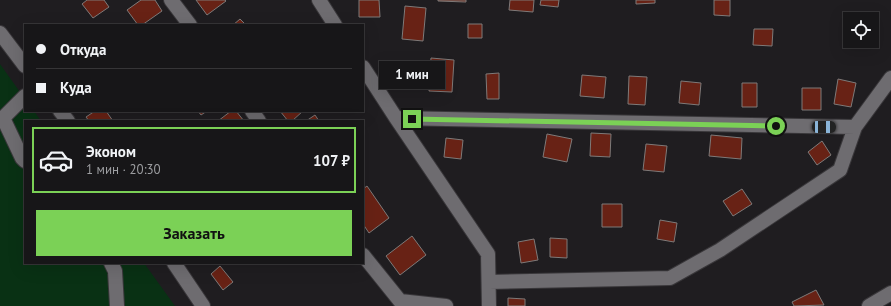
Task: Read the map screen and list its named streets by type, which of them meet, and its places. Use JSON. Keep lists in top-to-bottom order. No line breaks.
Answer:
{"page":{"banner":["Откуда","Куда"],"bubble":"1 мин","list":[{"name":"Эконом","note":"1 мин · 20:30","value":"107 ₽"}],"buttons":"Заказать"}}
